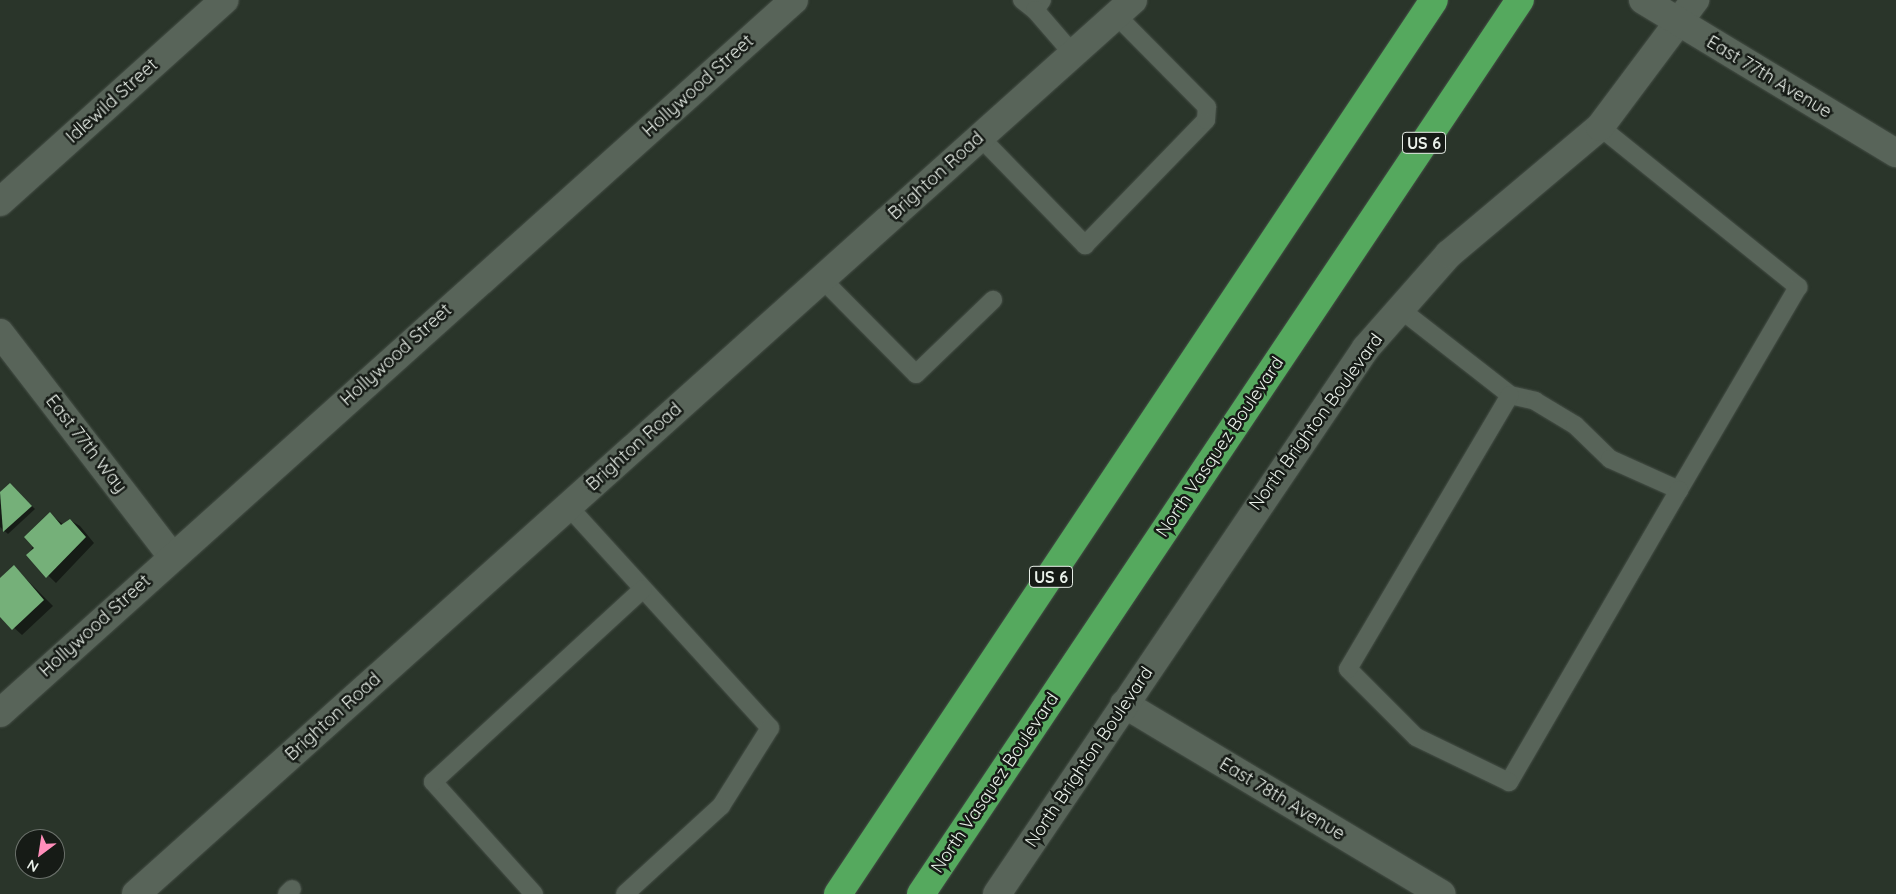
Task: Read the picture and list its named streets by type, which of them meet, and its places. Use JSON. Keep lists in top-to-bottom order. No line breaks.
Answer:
{"streets":{"highway":["US 6","North Vasquez Boulevard"],"street":["East 77th Avenue","Hollywood Street","Idlewild Street","Brighton Road","North Brighton Boulevard","East 77th Way","East 78th Avenue"]},"crossings":[["East 77th Avenue","North Brighton Boulevard"],["Hollywood Street","East 77th Way"],["North Brighton Boulevard","East 78th Avenue"]],"north":"bottom left"}
